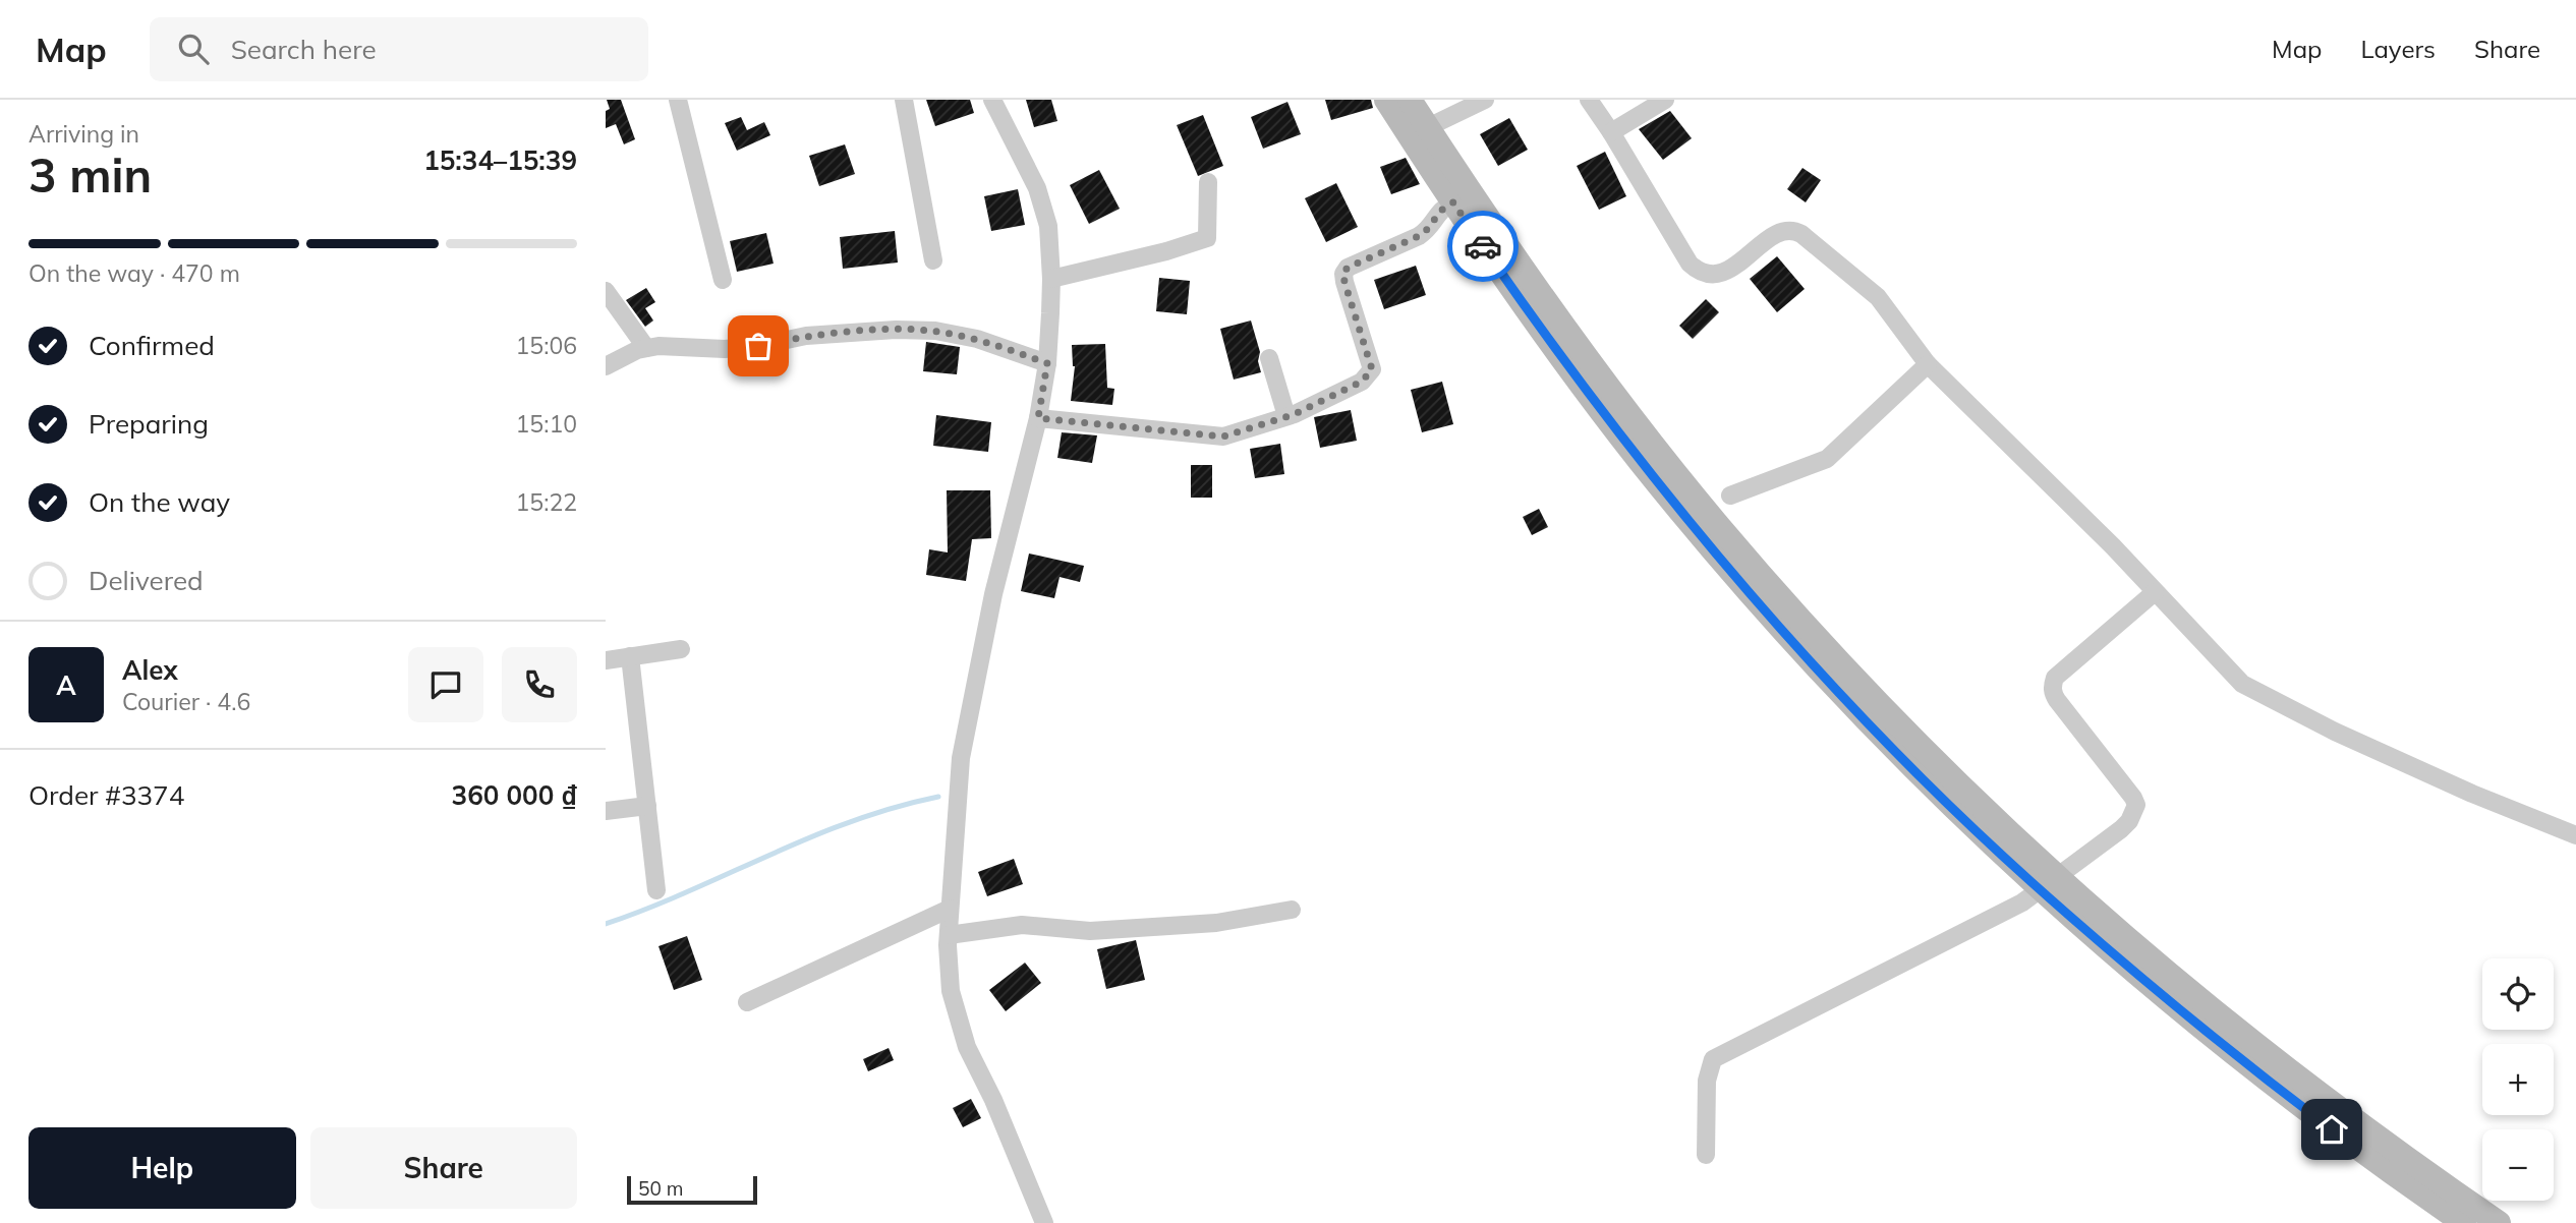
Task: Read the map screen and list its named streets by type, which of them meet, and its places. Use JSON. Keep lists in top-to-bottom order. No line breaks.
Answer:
{"scale_bar":"50 m","page":{"header":"Map","search":"Search here","nav":["Map","Layers","Share"],"heading":["3 min","Arriving in","15:34–15:39"],"panel":["Alex","Courier · 4.6","Order #3374","360 000 ₫"],"bar":"On the way · 470 m","list":[["Confirmed","15:06"],["Preparing","15:10"],["On the way","15:22"],"Delivered"],"round":"A","map_buttons":["+","−"],"buttons":["Help","Share"],"scale":"50 m"}}
